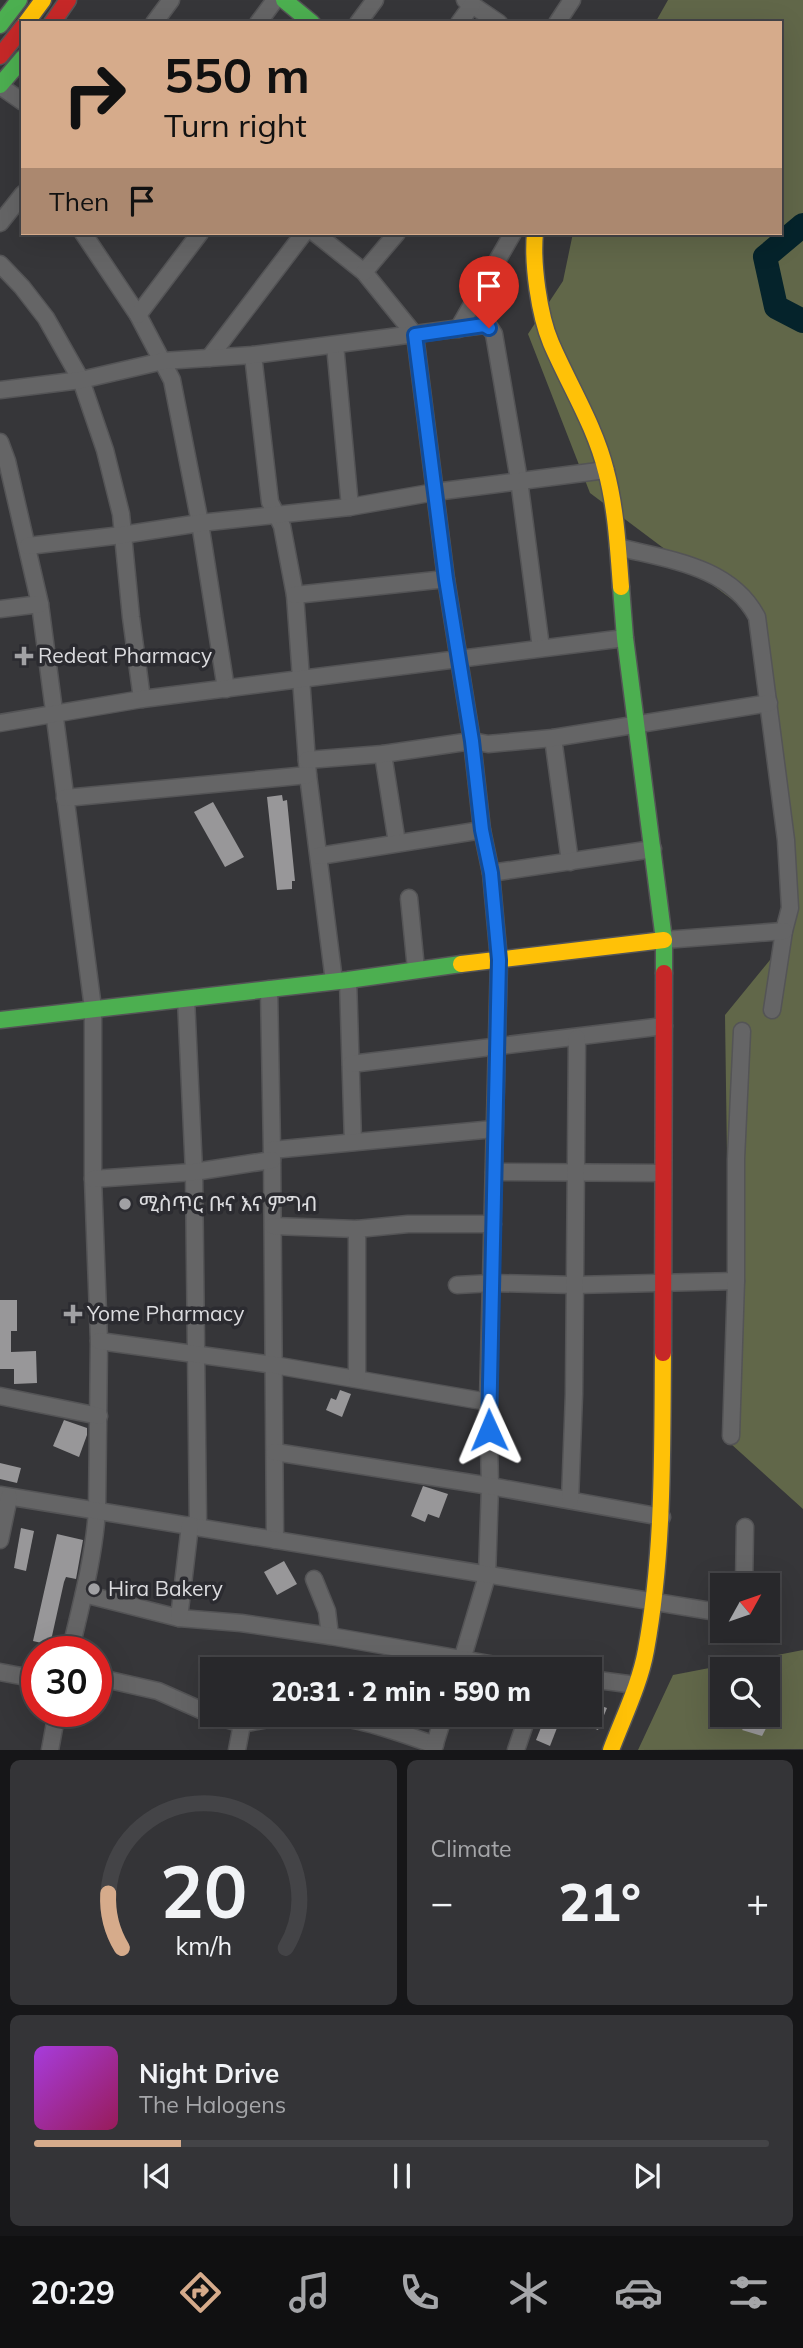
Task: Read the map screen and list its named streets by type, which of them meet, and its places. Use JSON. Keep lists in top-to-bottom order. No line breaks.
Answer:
{"places":{"health":["Redeat Pharmacy","Yome Pharmacy"],"other":["ሚስጥር ቡና እና ምግብ","Hira Bakery"]},"north":"top right","page":{"turn":["550 m","Turn right"],"then":"Then","limit":"30","trip":"20:31 · 2 min · 590 m","tile":"Climate","heat":["−","21°","+"],"song":["Night Drive","The Halogens"],"tabs":"20:29","gauge":["20","km/h"]}}
